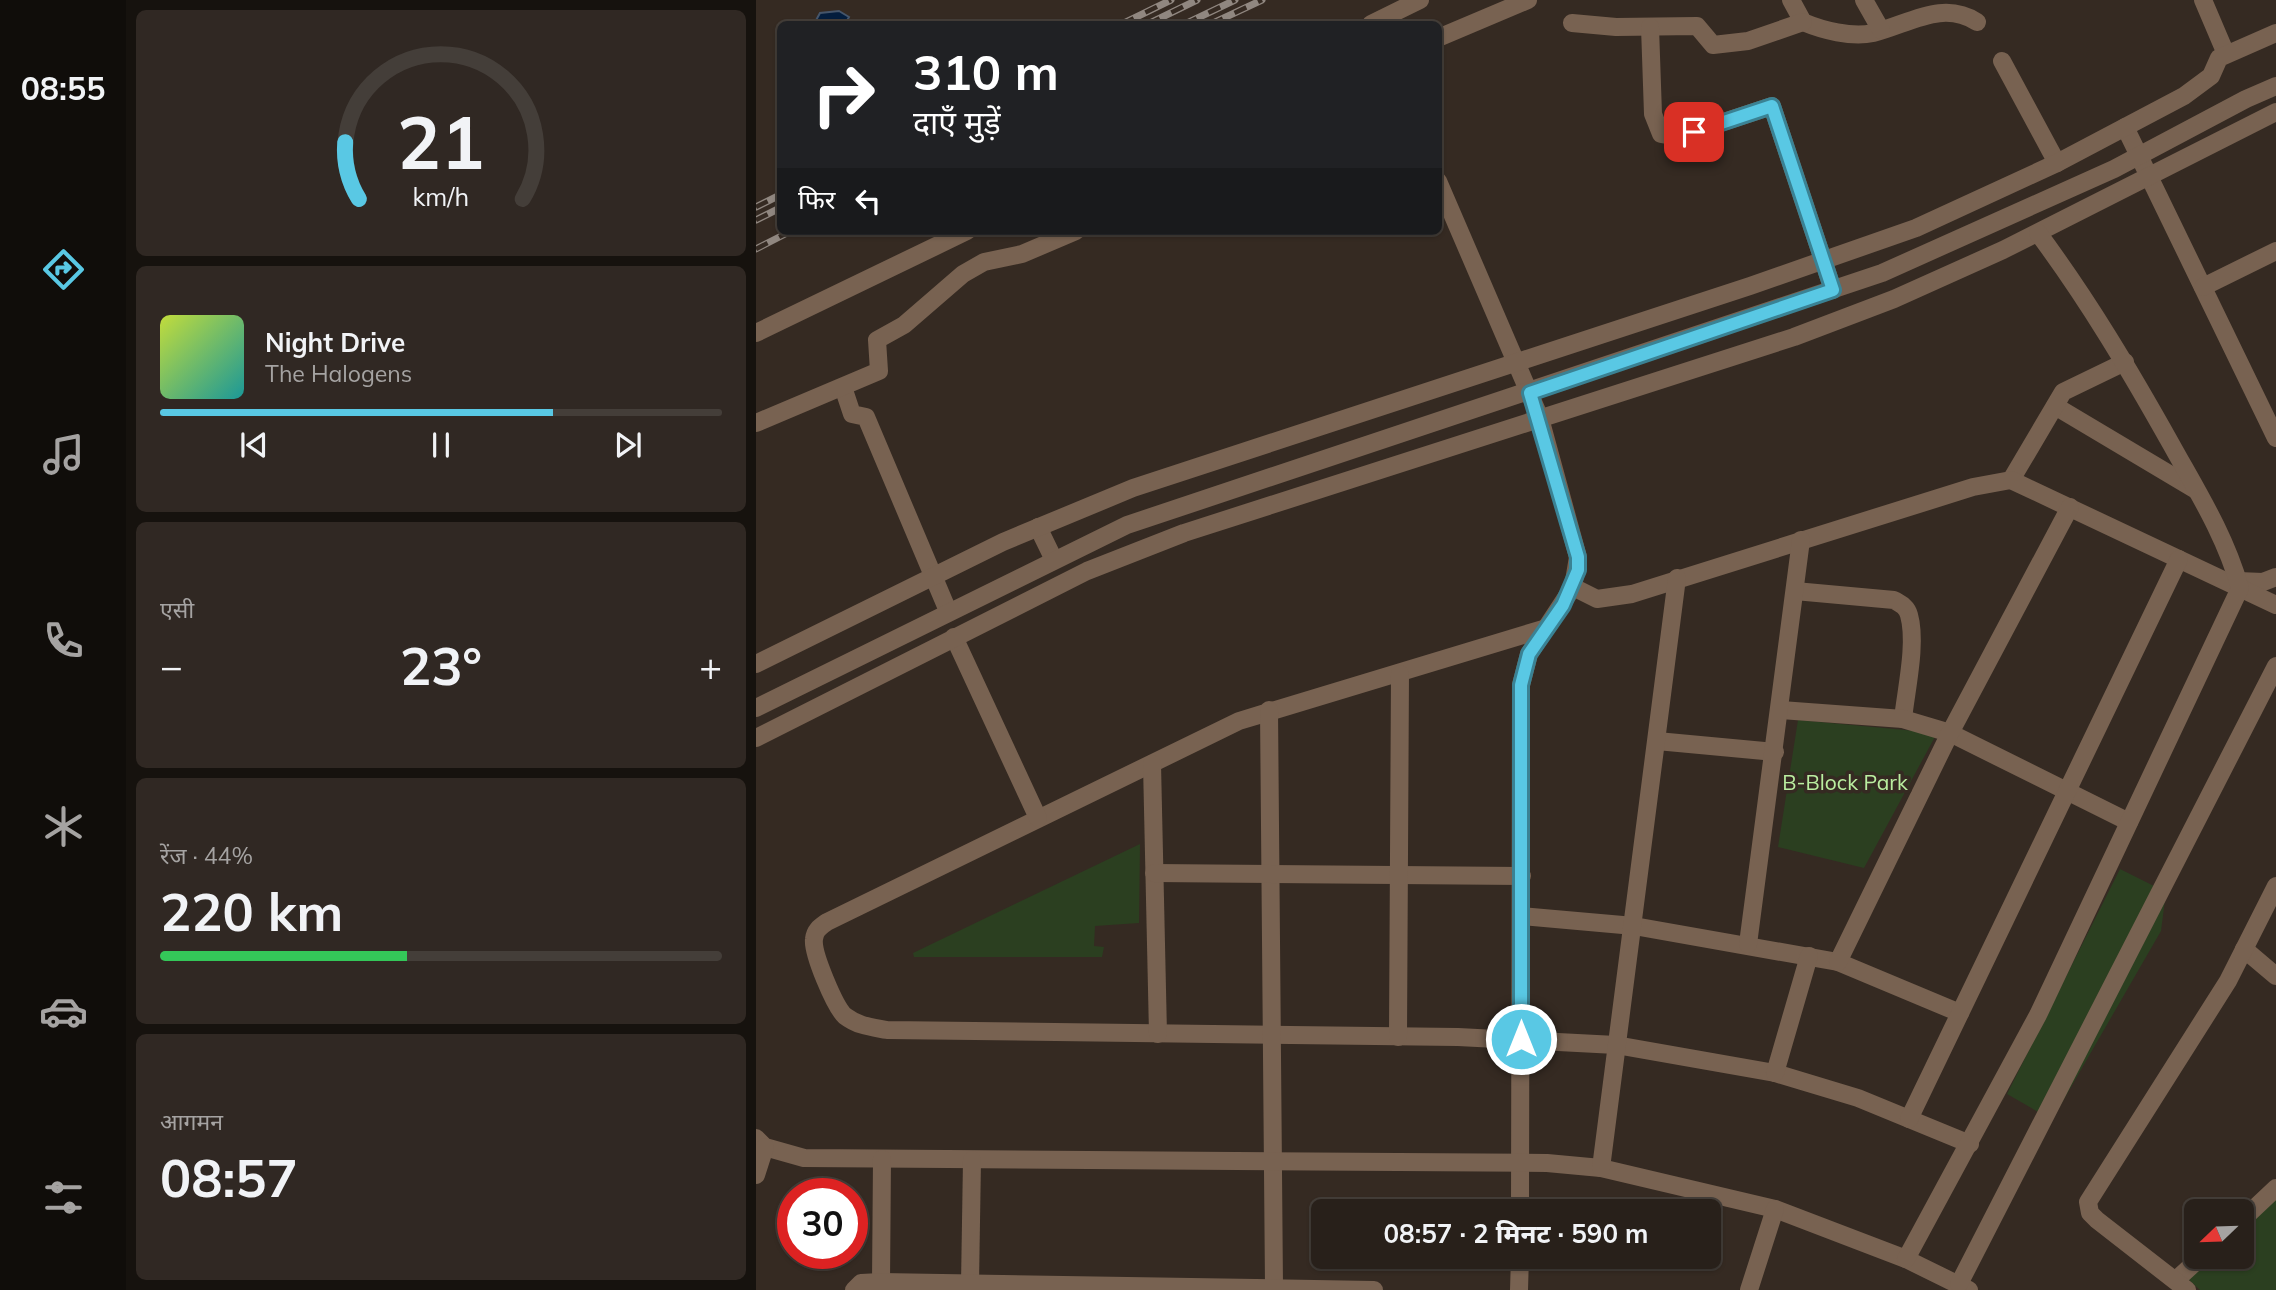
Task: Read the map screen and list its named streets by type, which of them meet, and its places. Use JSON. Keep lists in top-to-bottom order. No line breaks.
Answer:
{"parks":["B-Block Park"],"north":"bottom left","page":{"tabs":"08:55","turn":["310 m","दाएँ मुड़ें"],"then":"फिर","song":["Night Drive","The Halogens"],"tile":["एसी",["रेंज · 44%","220 km"],["आगमन","08:57"]],"heat":["−","23°","+"],"limit":"30","trip":"08:57 · 2 मिनट · 590 m","gauge":["21","km/h"]}}
